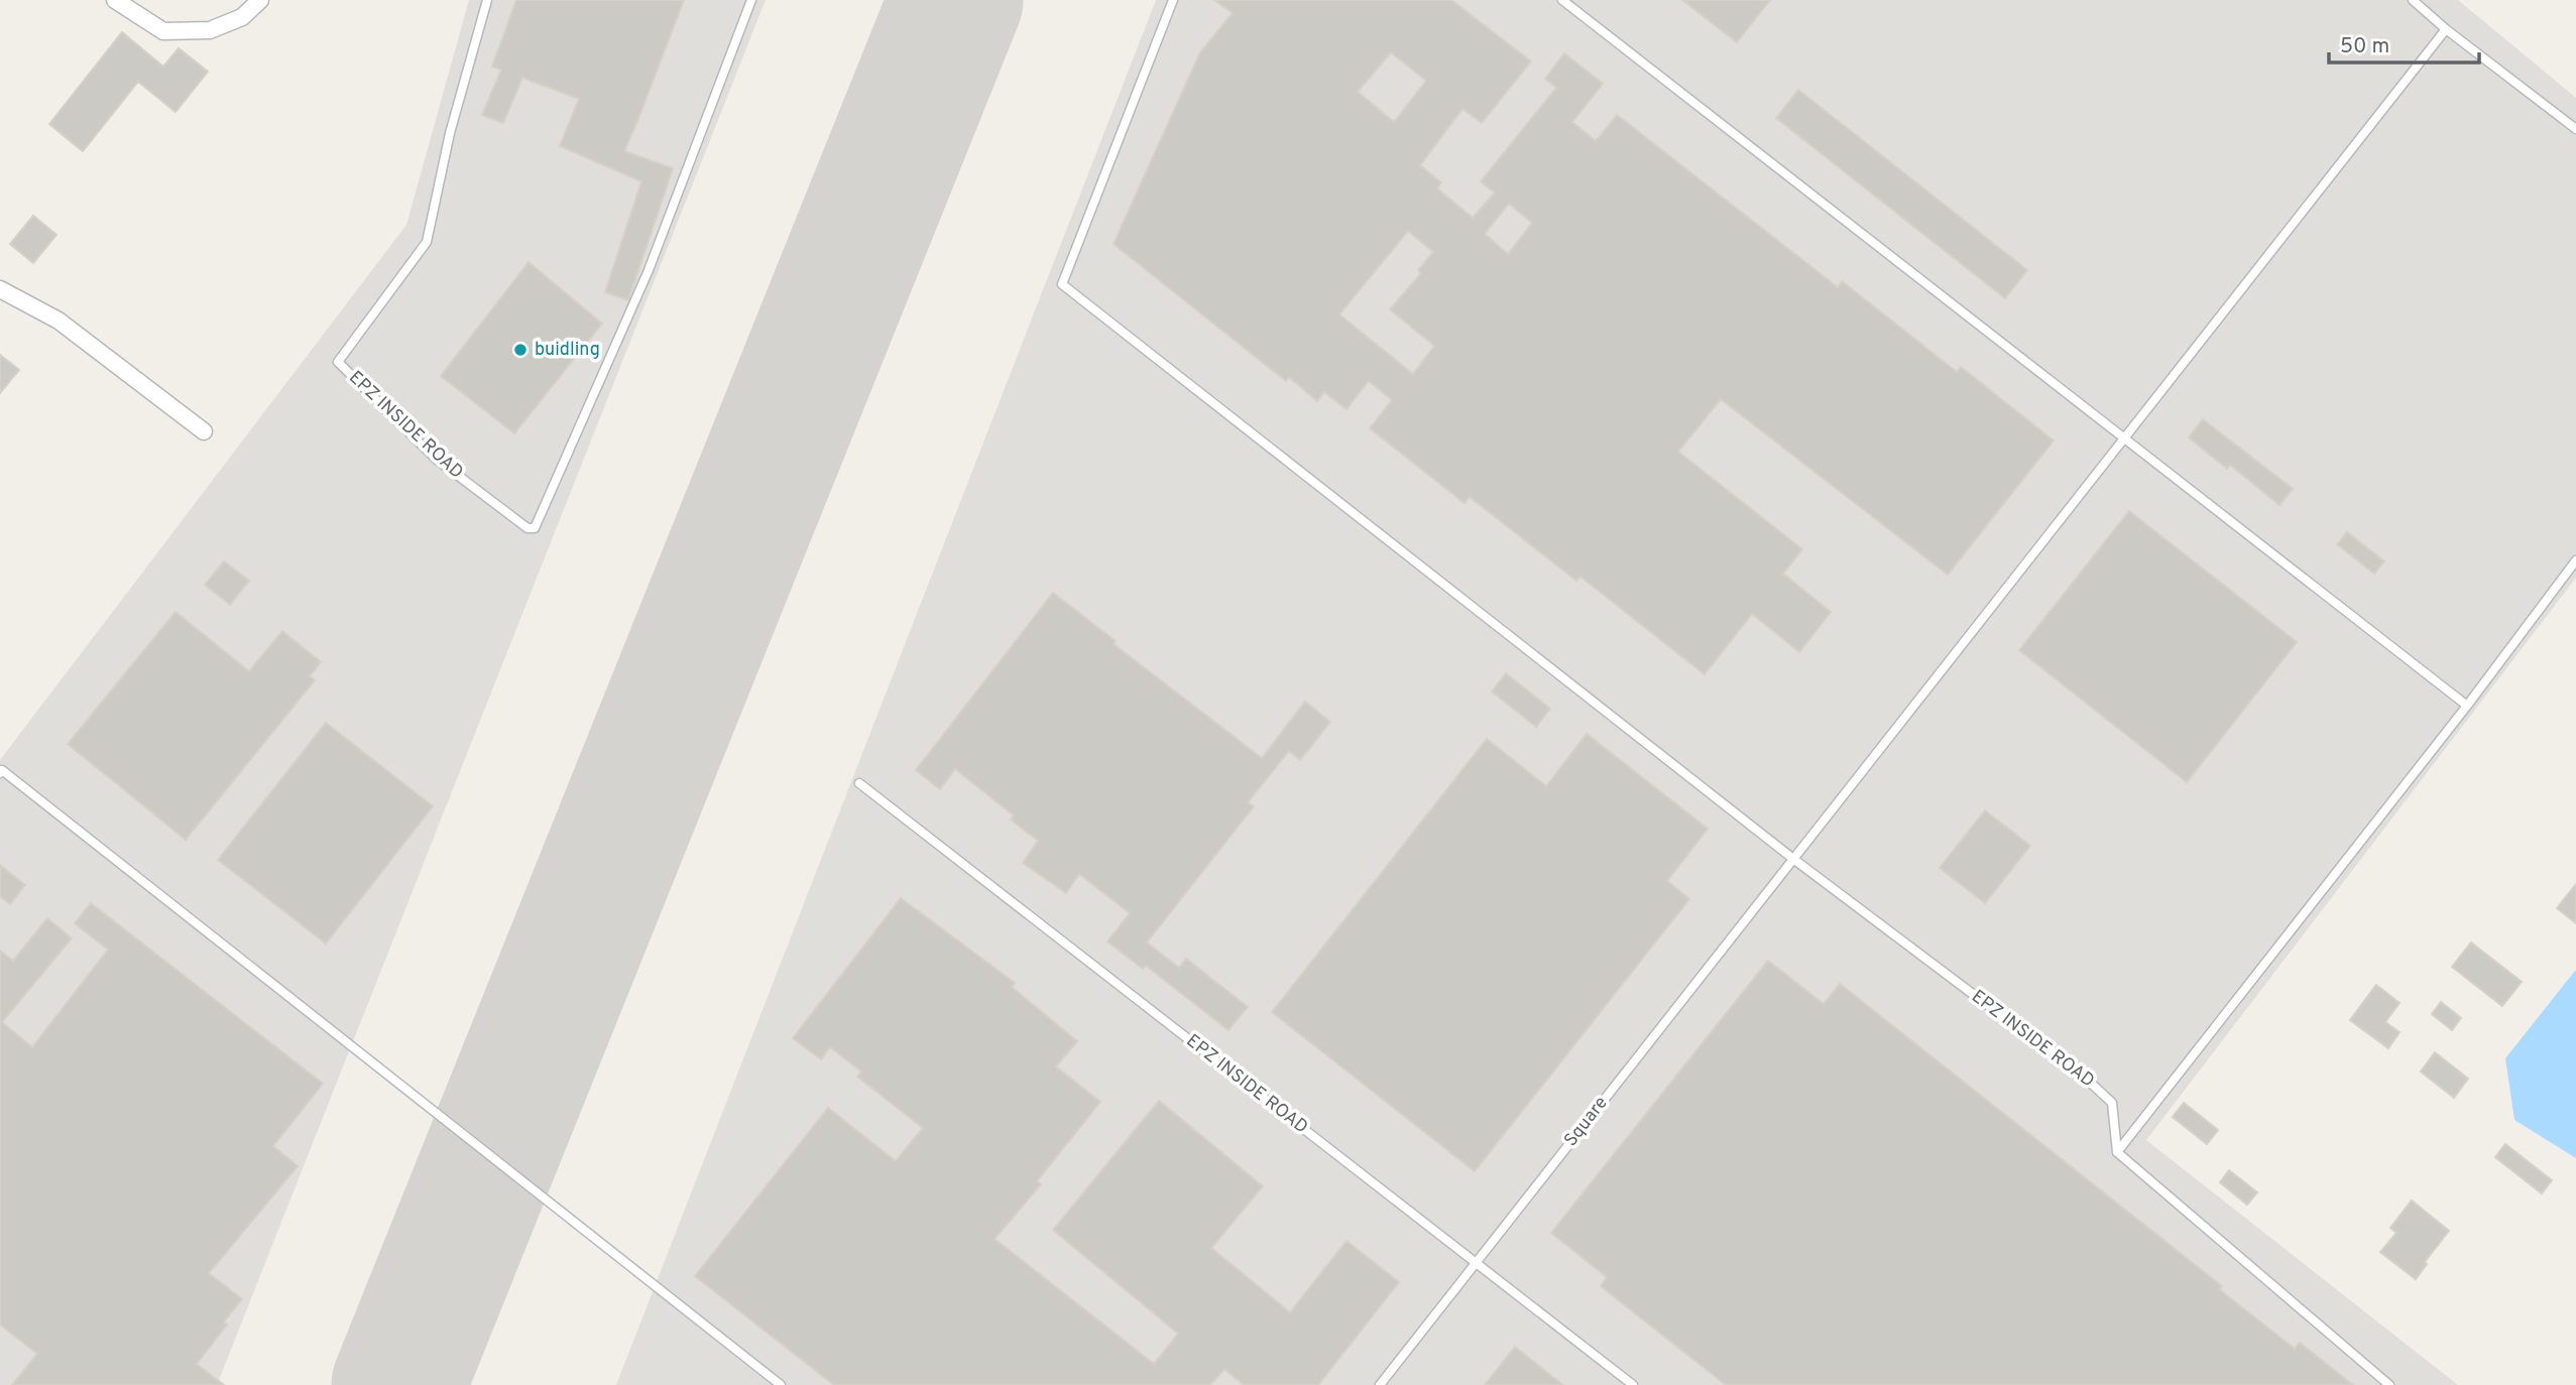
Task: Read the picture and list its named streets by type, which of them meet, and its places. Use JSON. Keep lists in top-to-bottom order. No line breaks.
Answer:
{"streets":{"lane":["EPZ INSIDE ROAD","Square"]},"crossings":[["EPZ INSIDE ROAD","Square"]],"places":["buidling"],"scale_bar":"50 m"}
